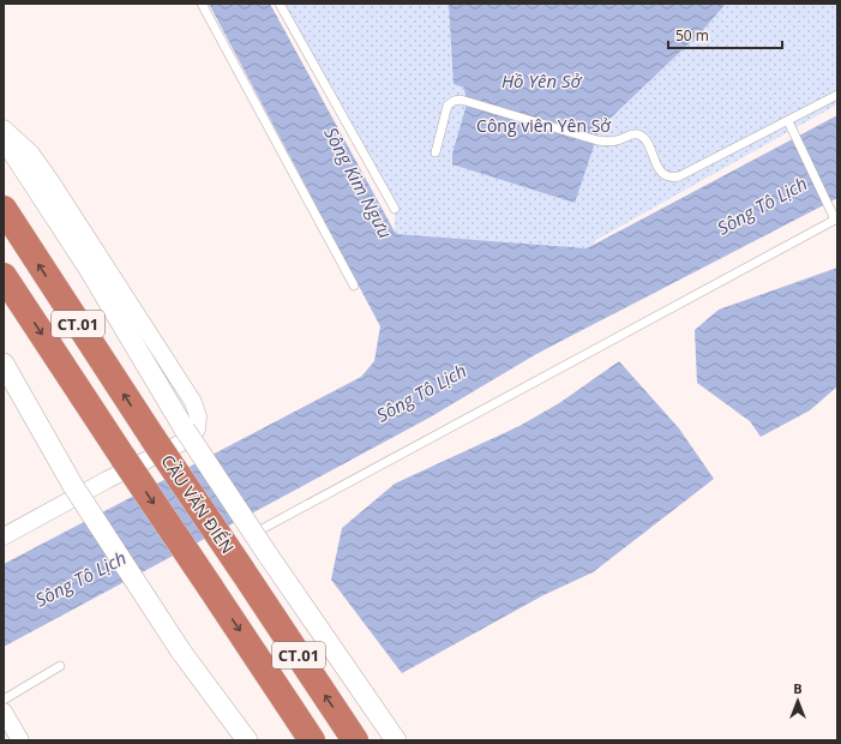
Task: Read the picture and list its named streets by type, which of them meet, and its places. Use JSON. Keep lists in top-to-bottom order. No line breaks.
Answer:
{"streets":{"highway":["CT.01","CẦU VĂN ĐIỂN"]},"water":["Hồ Yên Sở","Sông Kim Ngưu","Sông Tô Lịch"],"parks":["Công viên Yên Sở"],"scale_bar":"50 m","north":"top"}
